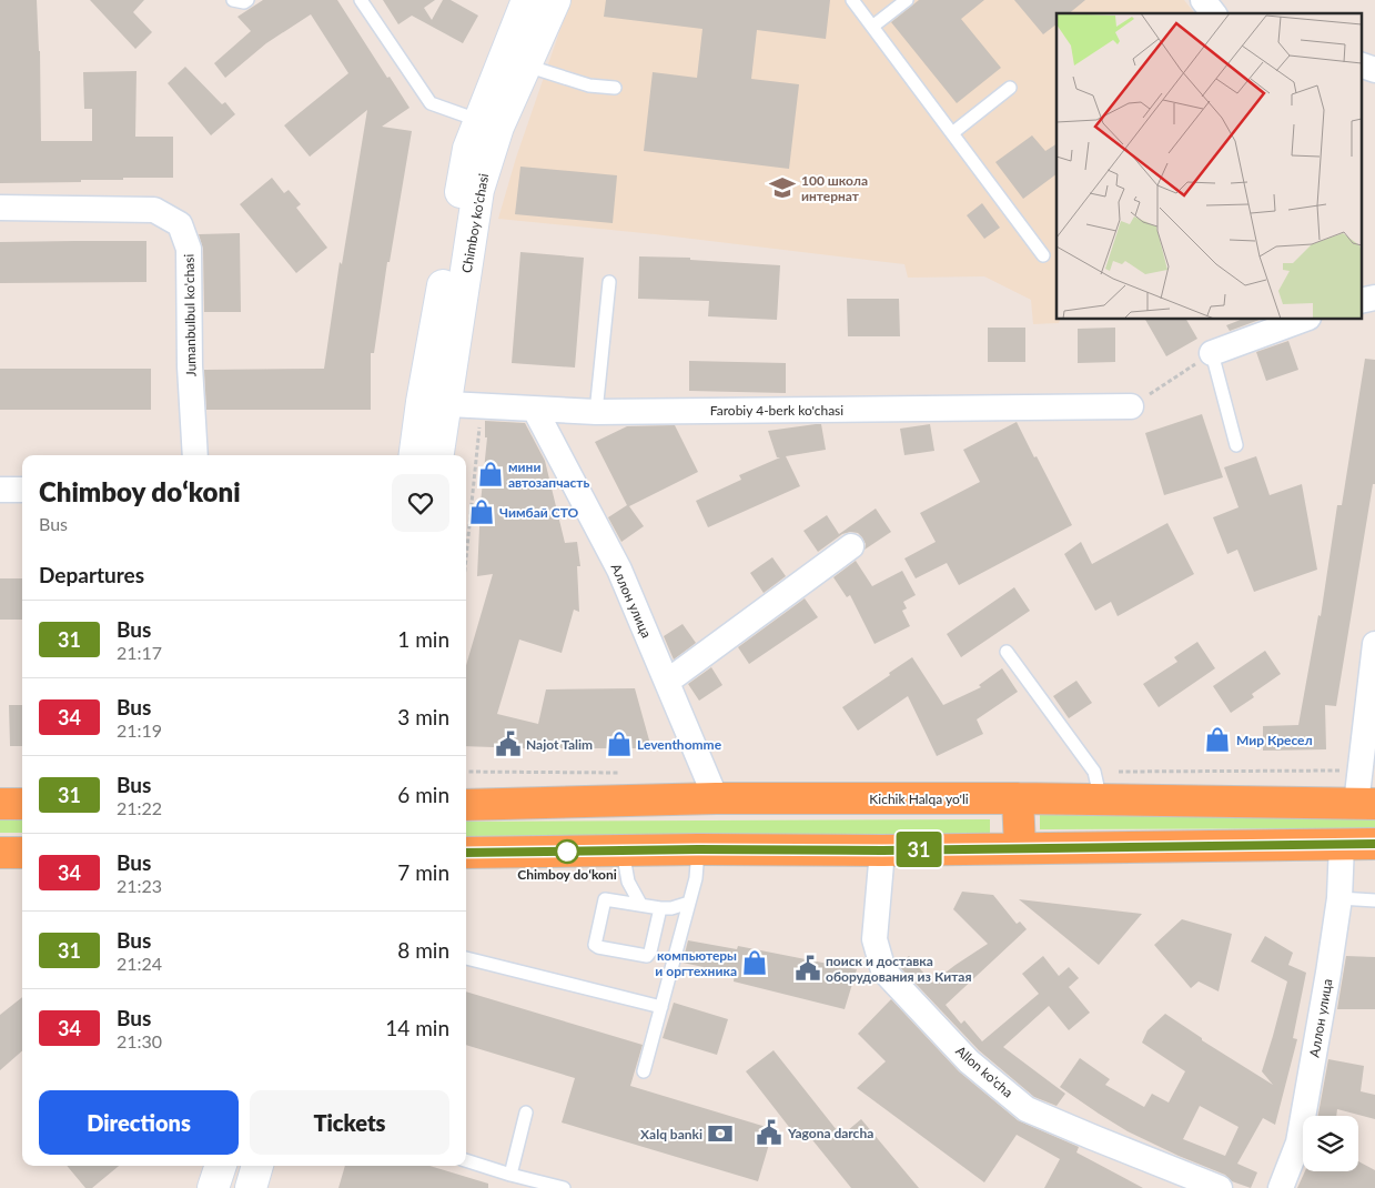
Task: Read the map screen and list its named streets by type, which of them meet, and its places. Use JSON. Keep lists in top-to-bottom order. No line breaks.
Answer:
{"streets":{"highway":["Kichik Halqa yo'li"],"main road":["Chimboy ko'chasi"],"street":["Jumanbulbul ko'chasi","Farobiy 4-berk ko'chasi","Аллон улица","Allon ko'cha"]},"crossings":[["Chimboy ko'chasi","Farobiy 4-berk ko'chasi"],["Farobiy 4-berk ko'chasi","Аллон улица"],["Аллон улица","Kichik Halqa yo'li"]],"places":{"school or university":["100 школа интернат"],"shop":["мини автозапчасть","Чимбай СТО","Мир Кресел","Leventhomme","компьютеры и оргтехника"],"public building":["Najot Talim","поиск и доставка оборудования из Китая","Yagona darcha"],"other":["Chimboy doʻkoni"],"bank":["Xalq banki"]},"lines":["bus line 31"],"page":{"on_map":"31","heading":[["Chimboy doʻkoni","Bus"],"Departures"],"list":[{"mark":"31","name":"Bus","note":"21:17","value":"1 min"},{"mark":"34","name":"Bus","note":"21:19","value":"3 min"},{"mark":"31","name":"Bus","note":"21:22","value":"6 min"},{"mark":"34","name":"Bus","note":"21:23","value":"7 min"},{"mark":"31","name":"Bus","note":"21:24","value":"8 min"},{"mark":"34","name":"Bus","note":"21:30","value":"14 min"}],"buttons":["Directions","Tickets"]}}
